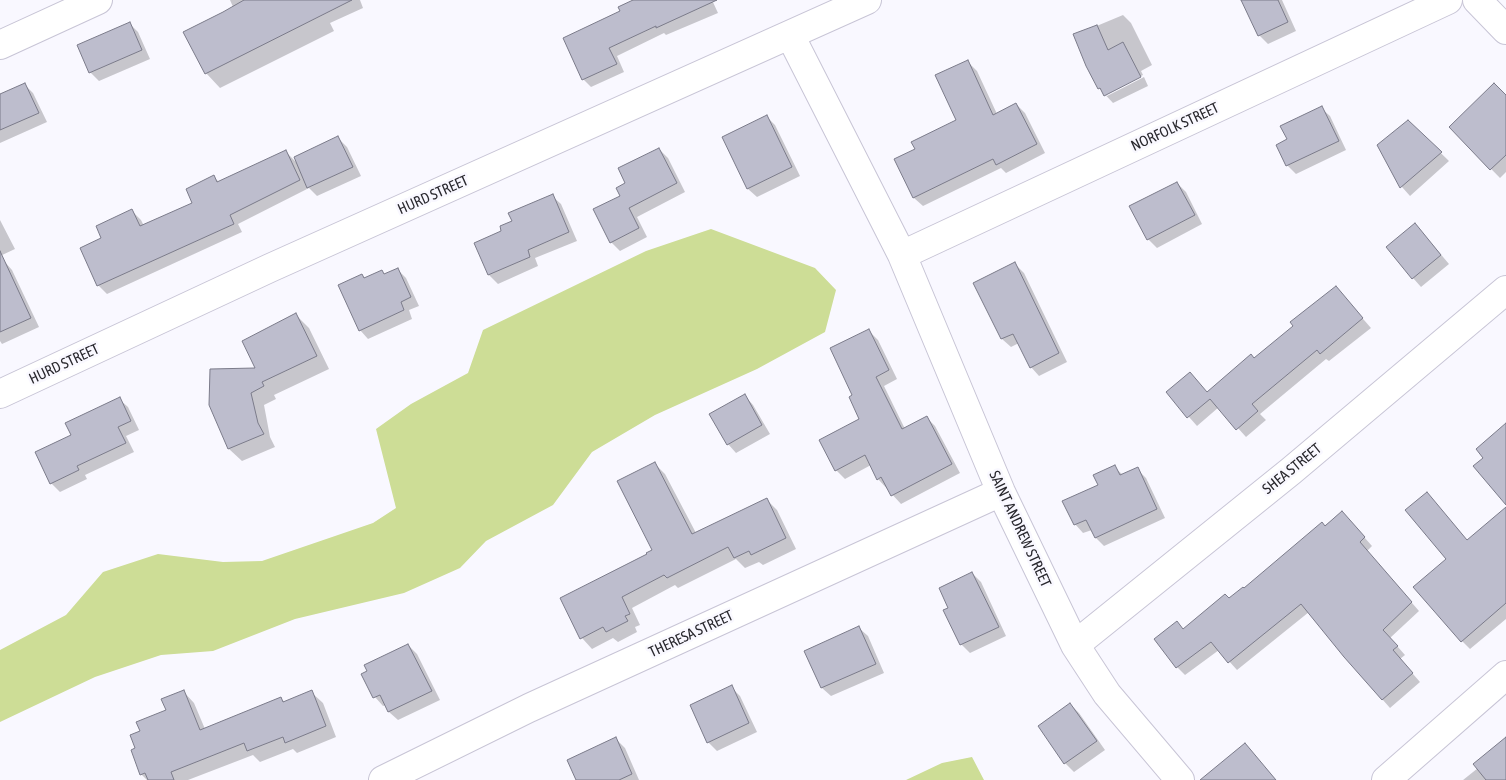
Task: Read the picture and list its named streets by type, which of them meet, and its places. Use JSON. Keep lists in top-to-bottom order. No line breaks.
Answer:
{"streets":{"street":["NORFOLK STREET","HURD STREET","SHEA STREET","SAINT ANDREW STREET","THERESA STREET"]},"crossings":[["NORFOLK STREET","SAINT ANDREW STREET"],["HURD STREET","SAINT ANDREW STREET"],["SHEA STREET","SAINT ANDREW STREET"],["SAINT ANDREW STREET","THERESA STREET"]]}
